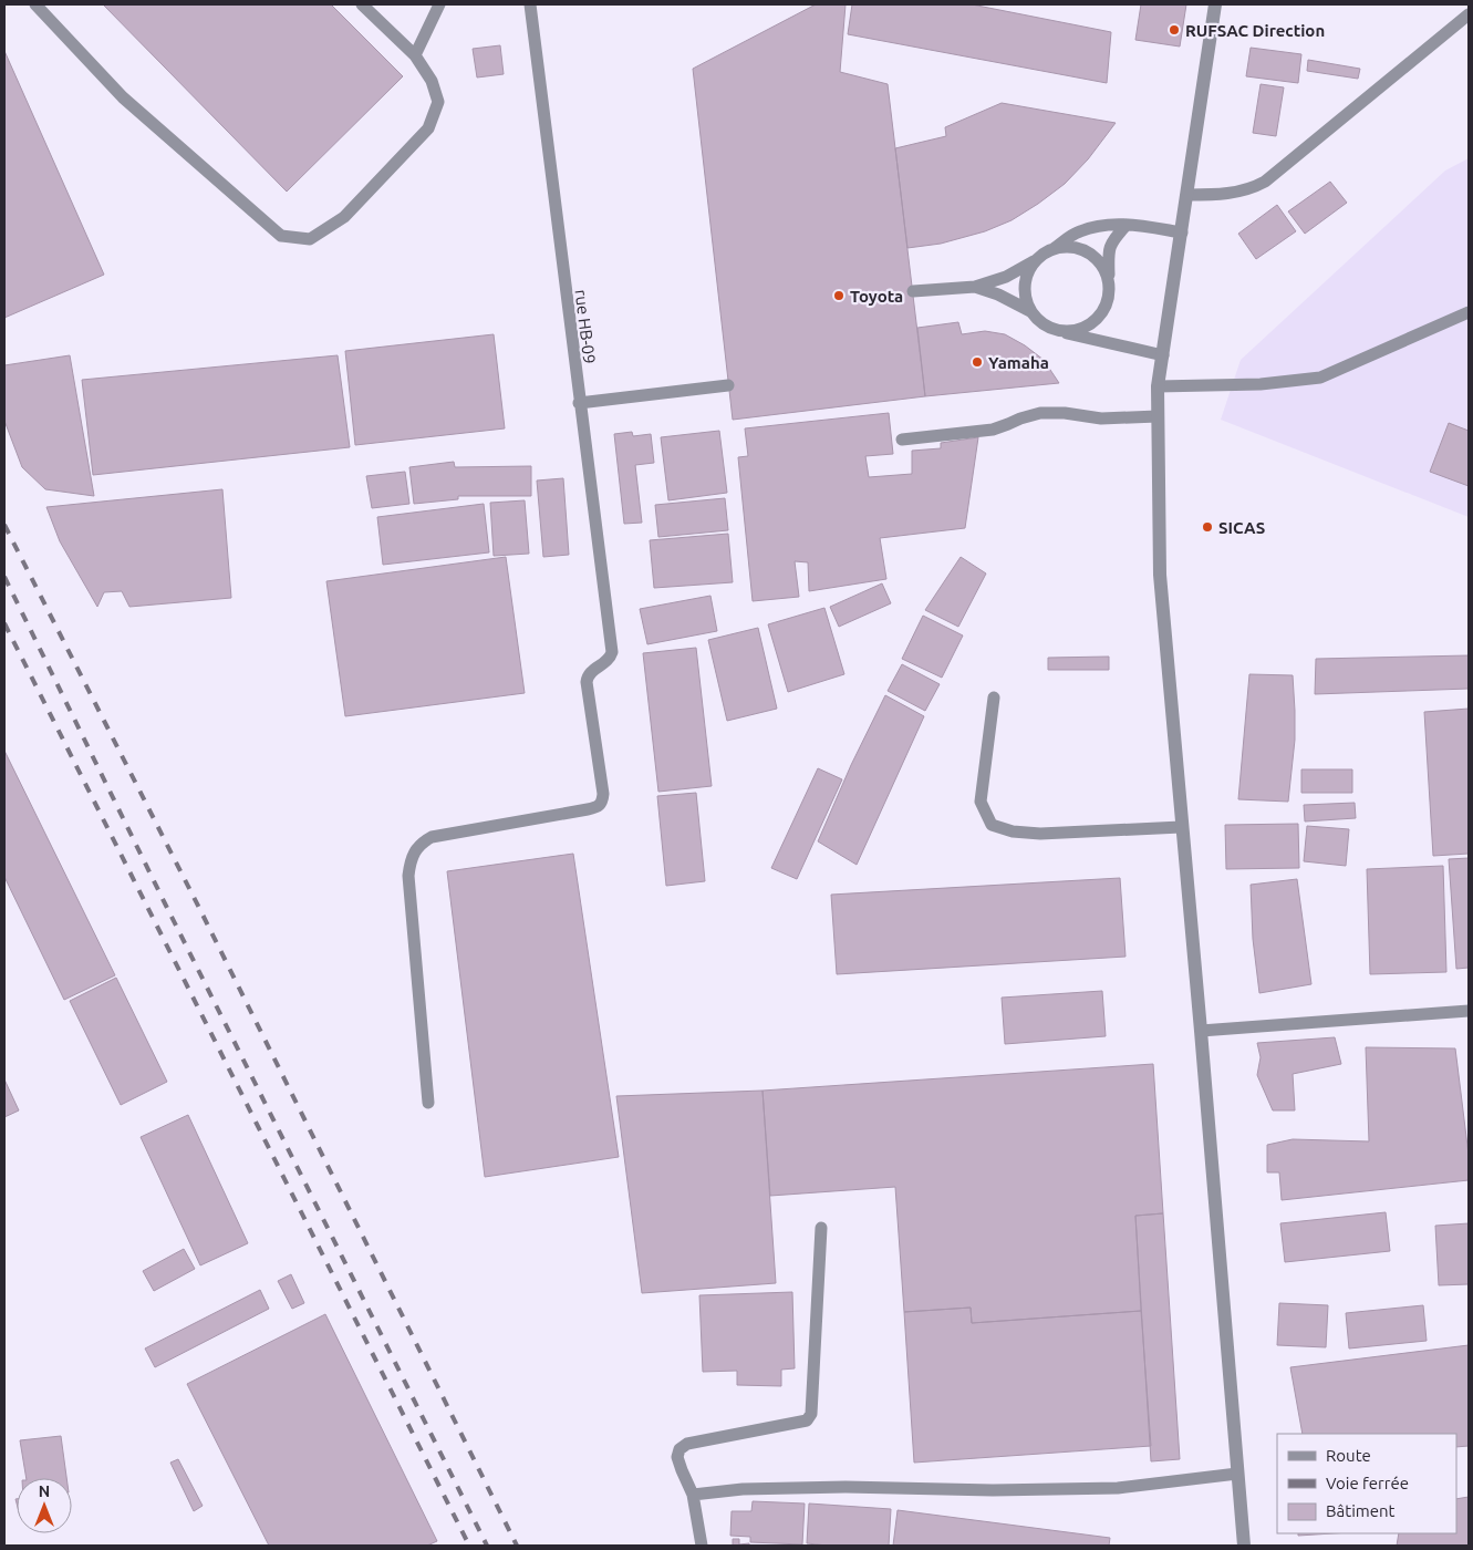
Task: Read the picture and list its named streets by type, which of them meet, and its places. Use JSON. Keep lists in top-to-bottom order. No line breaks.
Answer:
{"streets":{"lane":["rue HB-09"]},"places":["RUFSAC Direction","Toyota","Yamaha","SICAS"],"legend":["Route","Voie ferrée","Bâtiment"],"north":"top"}
